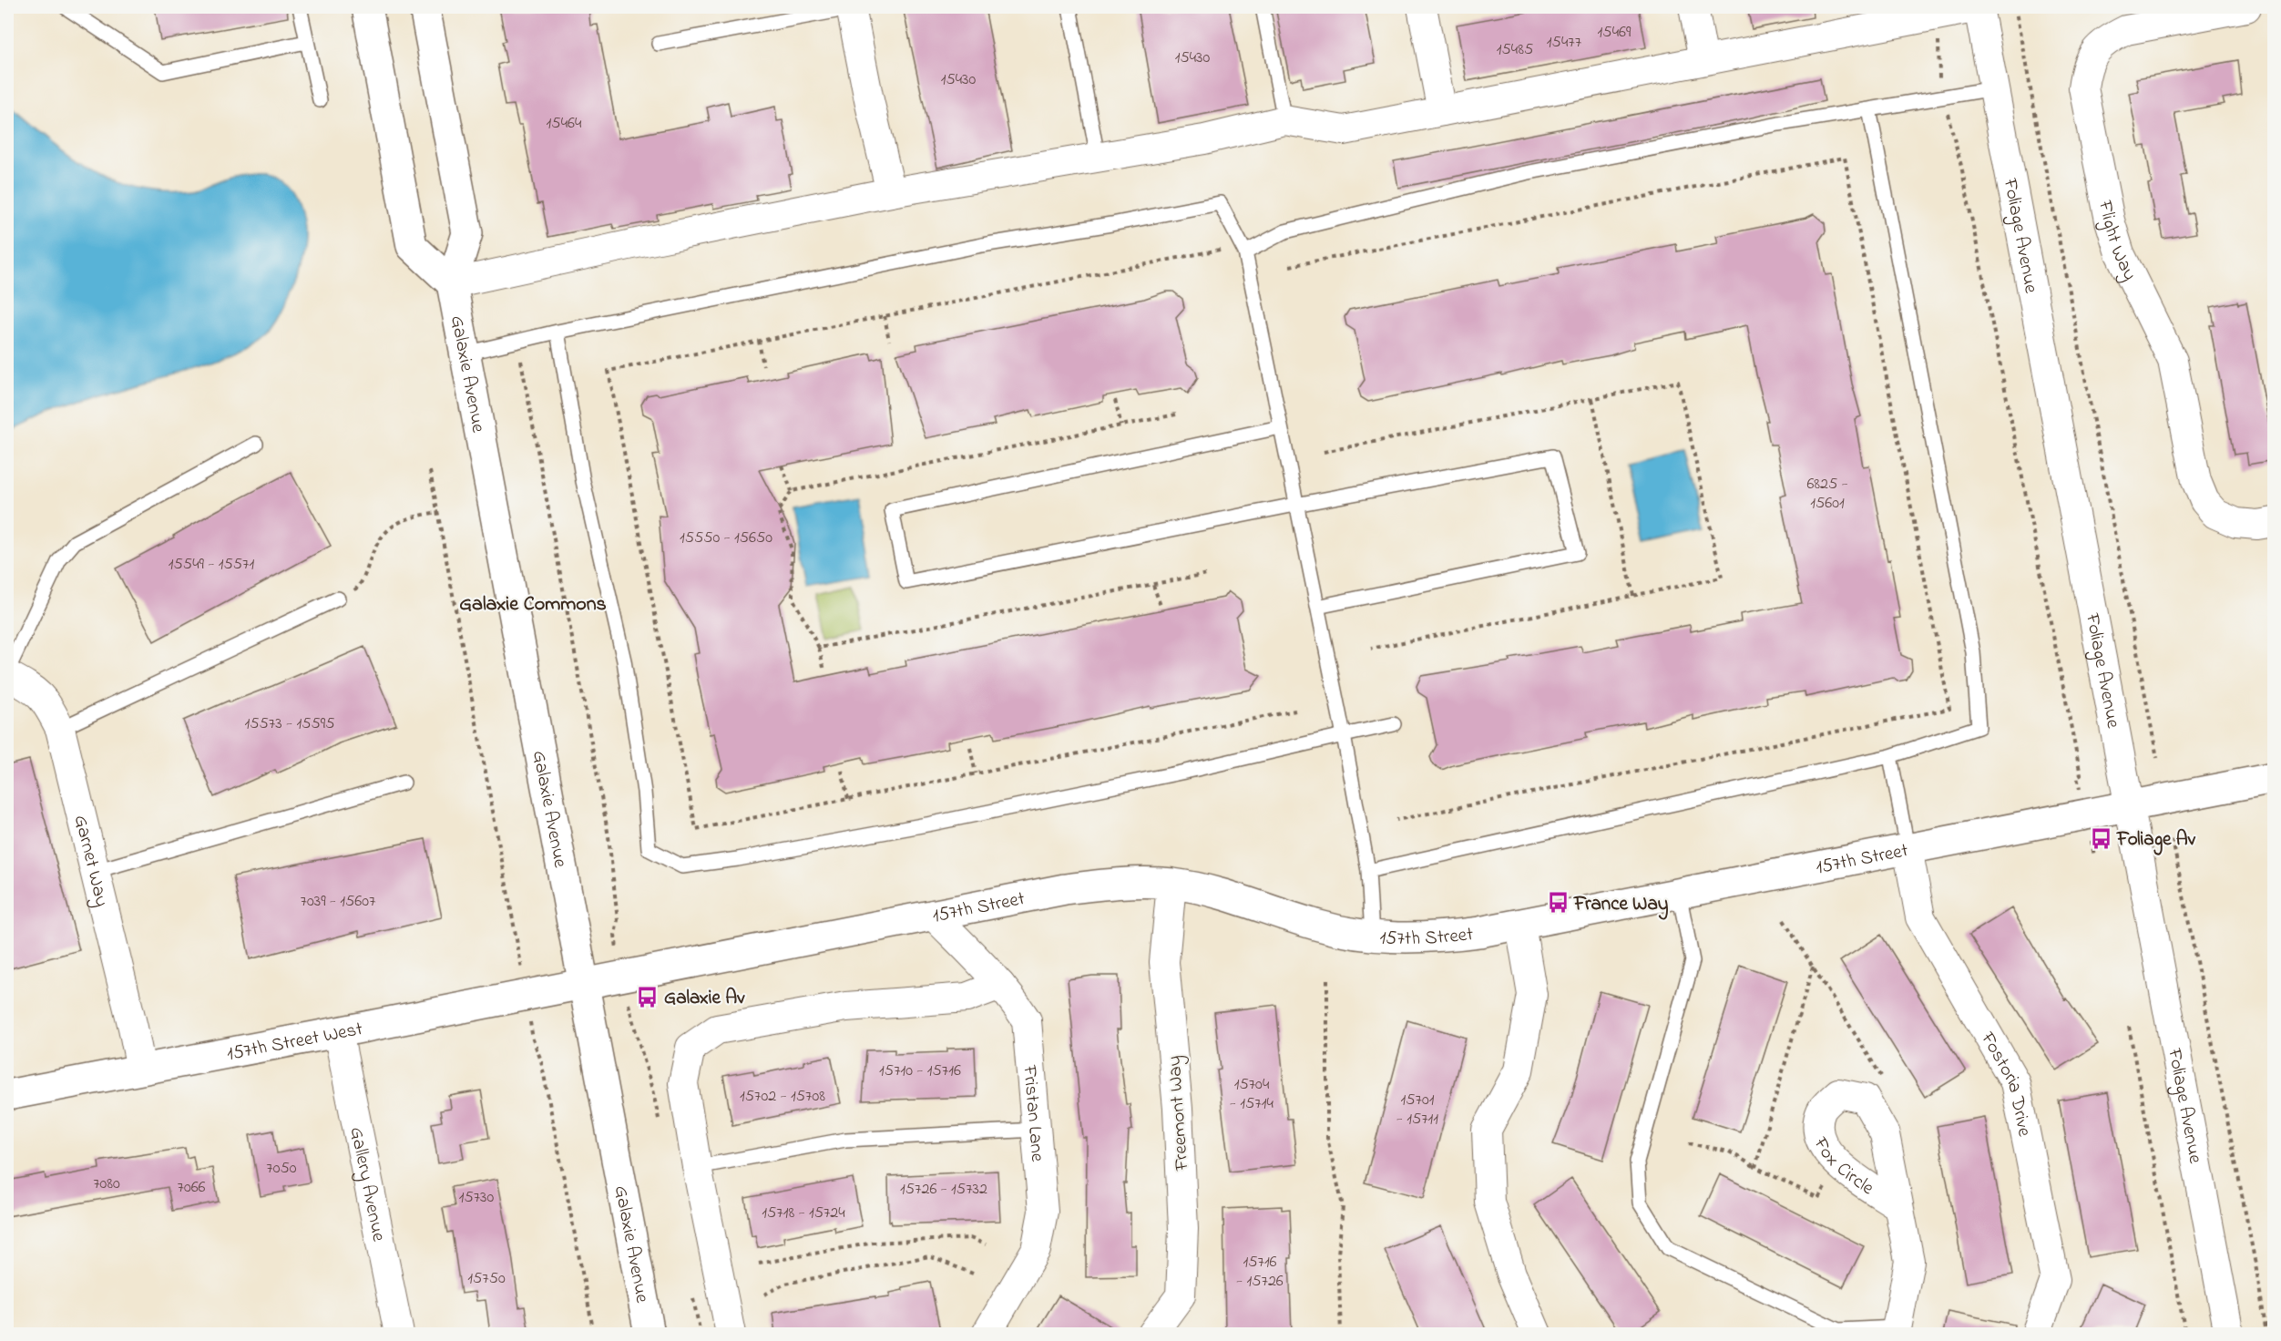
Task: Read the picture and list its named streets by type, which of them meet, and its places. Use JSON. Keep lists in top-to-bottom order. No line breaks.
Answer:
{"streets":{"street":["Foliage Avenue","Flight Way","Galaxie Avenue","157th Street","Garnet Way","157th Street West","Fostoria Drive","Fristan Lane","Freemont Way","Fox Circle","Gallery Avenue"]},"crossings":[["Foliage Avenue","157th Street"],["Galaxie Avenue","157th Street"],["Galaxie Avenue","157th Street West"],["157th Street","157th Street West"],["157th Street","Fostoria Drive"],["157th Street","Fristan Lane"],["157th Street","Freemont Way"],["Garnet Way","157th Street West"],["157th Street West","Gallery Avenue"]],"districts":["Galaxie Commons"],"places":{"bus stop":["Foliage Av","France Way","Galaxie Av"]},"house_numbers":["15469","15477","15485","15430","15430","15464","6825 - 15601","15550 - 15650","15549 - 15571","15573 - 15595","7039 - 15607","15710 - 15716","15704 - 15714","15702 - 15708","15701 - 15711","7050","7080","7066","15726 - 15732","15730","15718 - 15724","15716 - 15726","15750"]}
